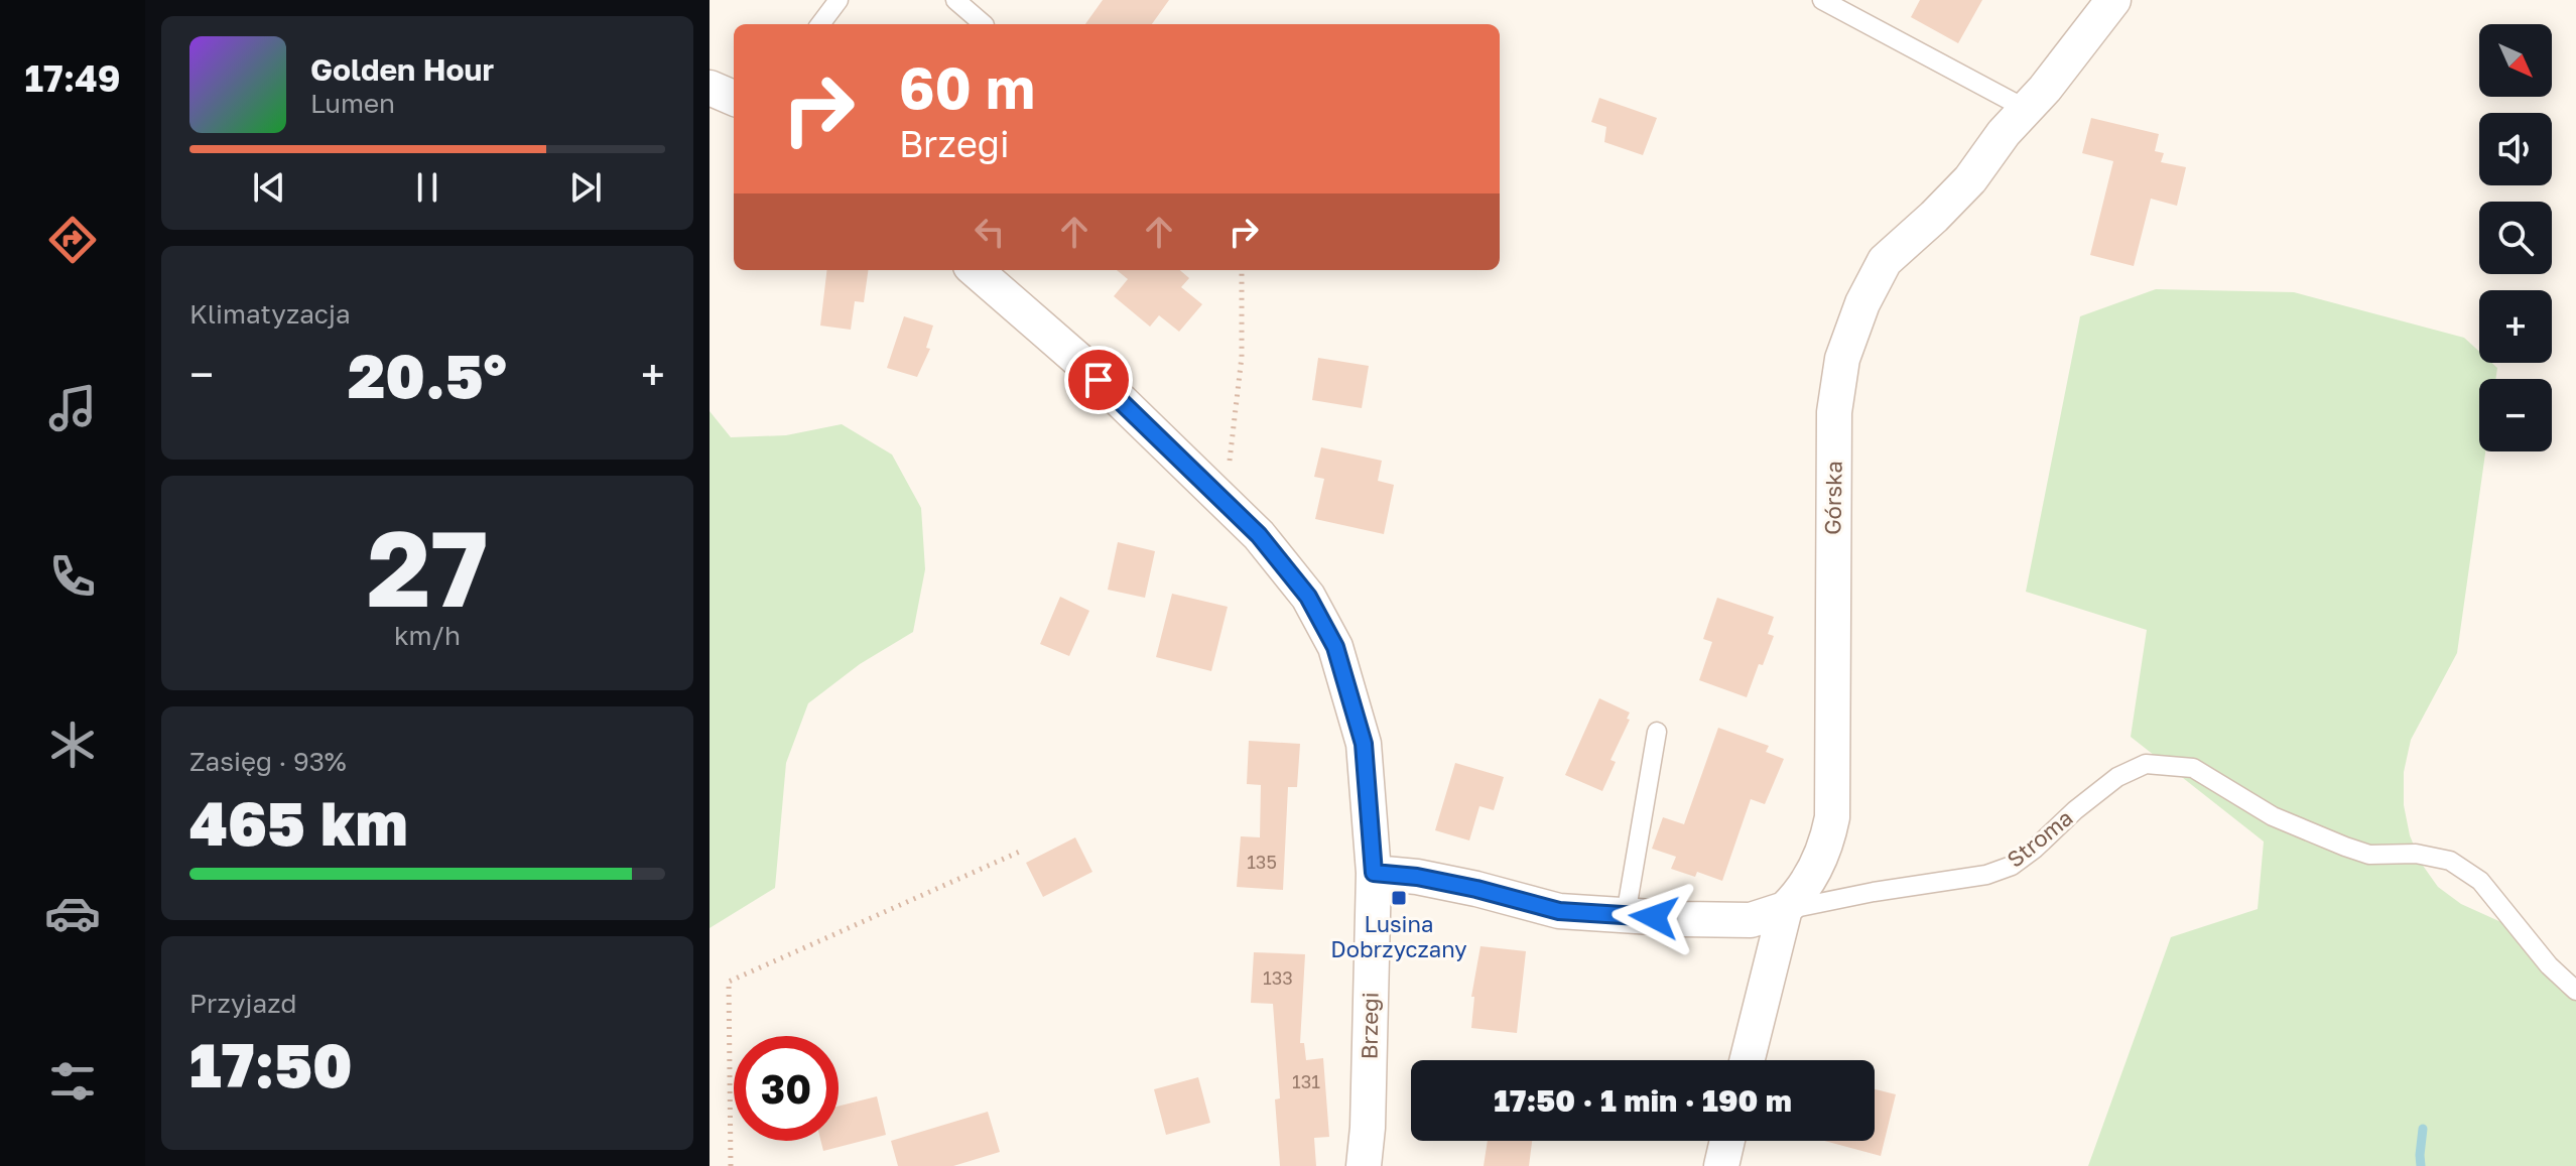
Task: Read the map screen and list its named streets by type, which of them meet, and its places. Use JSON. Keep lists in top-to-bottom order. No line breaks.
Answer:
{"streets":{"street":["Górska","Stroma","Brzegi"]},"crossings":[["Górska","Stroma"],["Stroma","Brzegi"]],"places":{"transit":["Lusina Dobrzyczany"]},"house_numbers":["135","133","131"],"north":"bottom right","page":{"tabs":"17:49","map_buttons":["+","−"],"turn":["60 m","Brzegi"],"song":["Golden Hour","Lumen"],"tile":["Klimatyzacja",["27","km/h"],["Zasięg · 93%","465 km"],["Przyjazd","17:50"]],"heat":["−","20.5°","+"],"limit":"30","trip":"17:50 · 1 min · 190 m"}}
